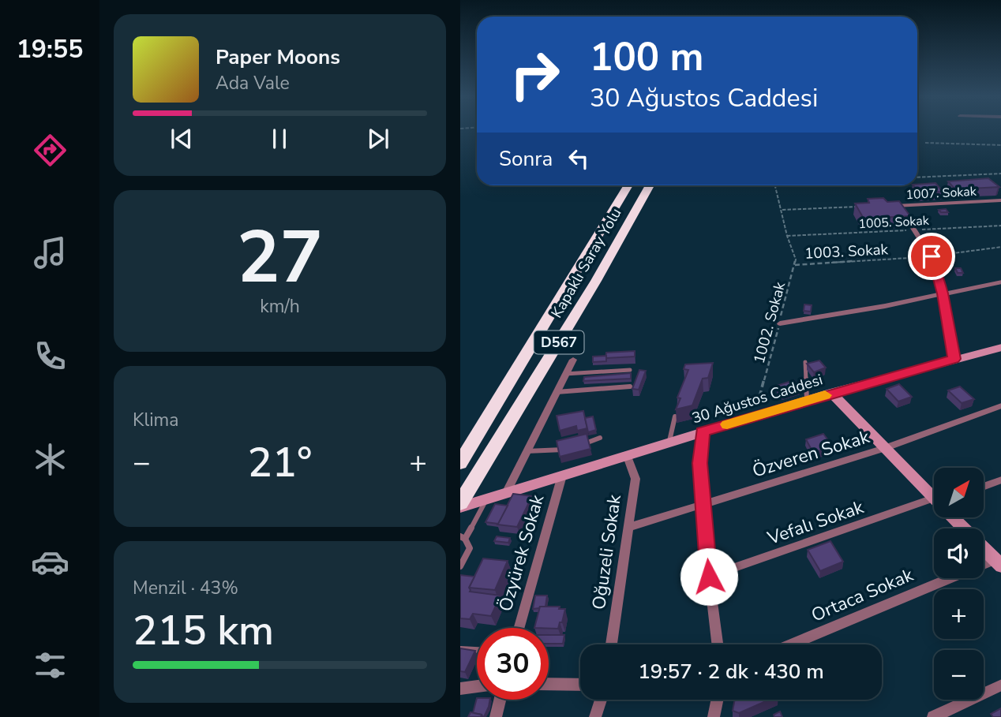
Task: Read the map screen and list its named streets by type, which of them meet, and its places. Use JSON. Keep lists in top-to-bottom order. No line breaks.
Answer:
{"streets":{"highway":["Kapaklı Saray Yolu","D567"],"street":["1007. Sokak","30 Ağustos Caddesi","Özveren Sokak","Vefalı Sokak","Oğuzeli Sokak","Özyürek Sokak","Ortaca Sokak"],"path":["1005. Sokak","1003. Sokak","1002. Sokak"]},"crossings":[["1007. Sokak","1005. Sokak"],["1003. Sokak","1002. Sokak"],["Kapaklı Saray Yolu","30 Ağustos Caddesi"],["1002. Sokak","30 Ağustos Caddesi"],["30 Ağustos Caddesi","Oğuzeli Sokak"],["30 Ağustos Caddesi","Özyürek Sokak"],["Özveren Sokak","Oğuzeli Sokak"]],"north":"top right","page":{"tabs":"19:55","turn":["100 m","30 Ağustos Caddesi"],"song":["Paper Moons","Ada Vale"],"then":"Sonra","tile":[["27","km/h"],"Klima",["Menzil · 43%","215 km"]],"heat":["−","21°","+"],"map_buttons":["+","−"],"limit":"30","trip":"19:57 · 2 dk · 430 m"}}
